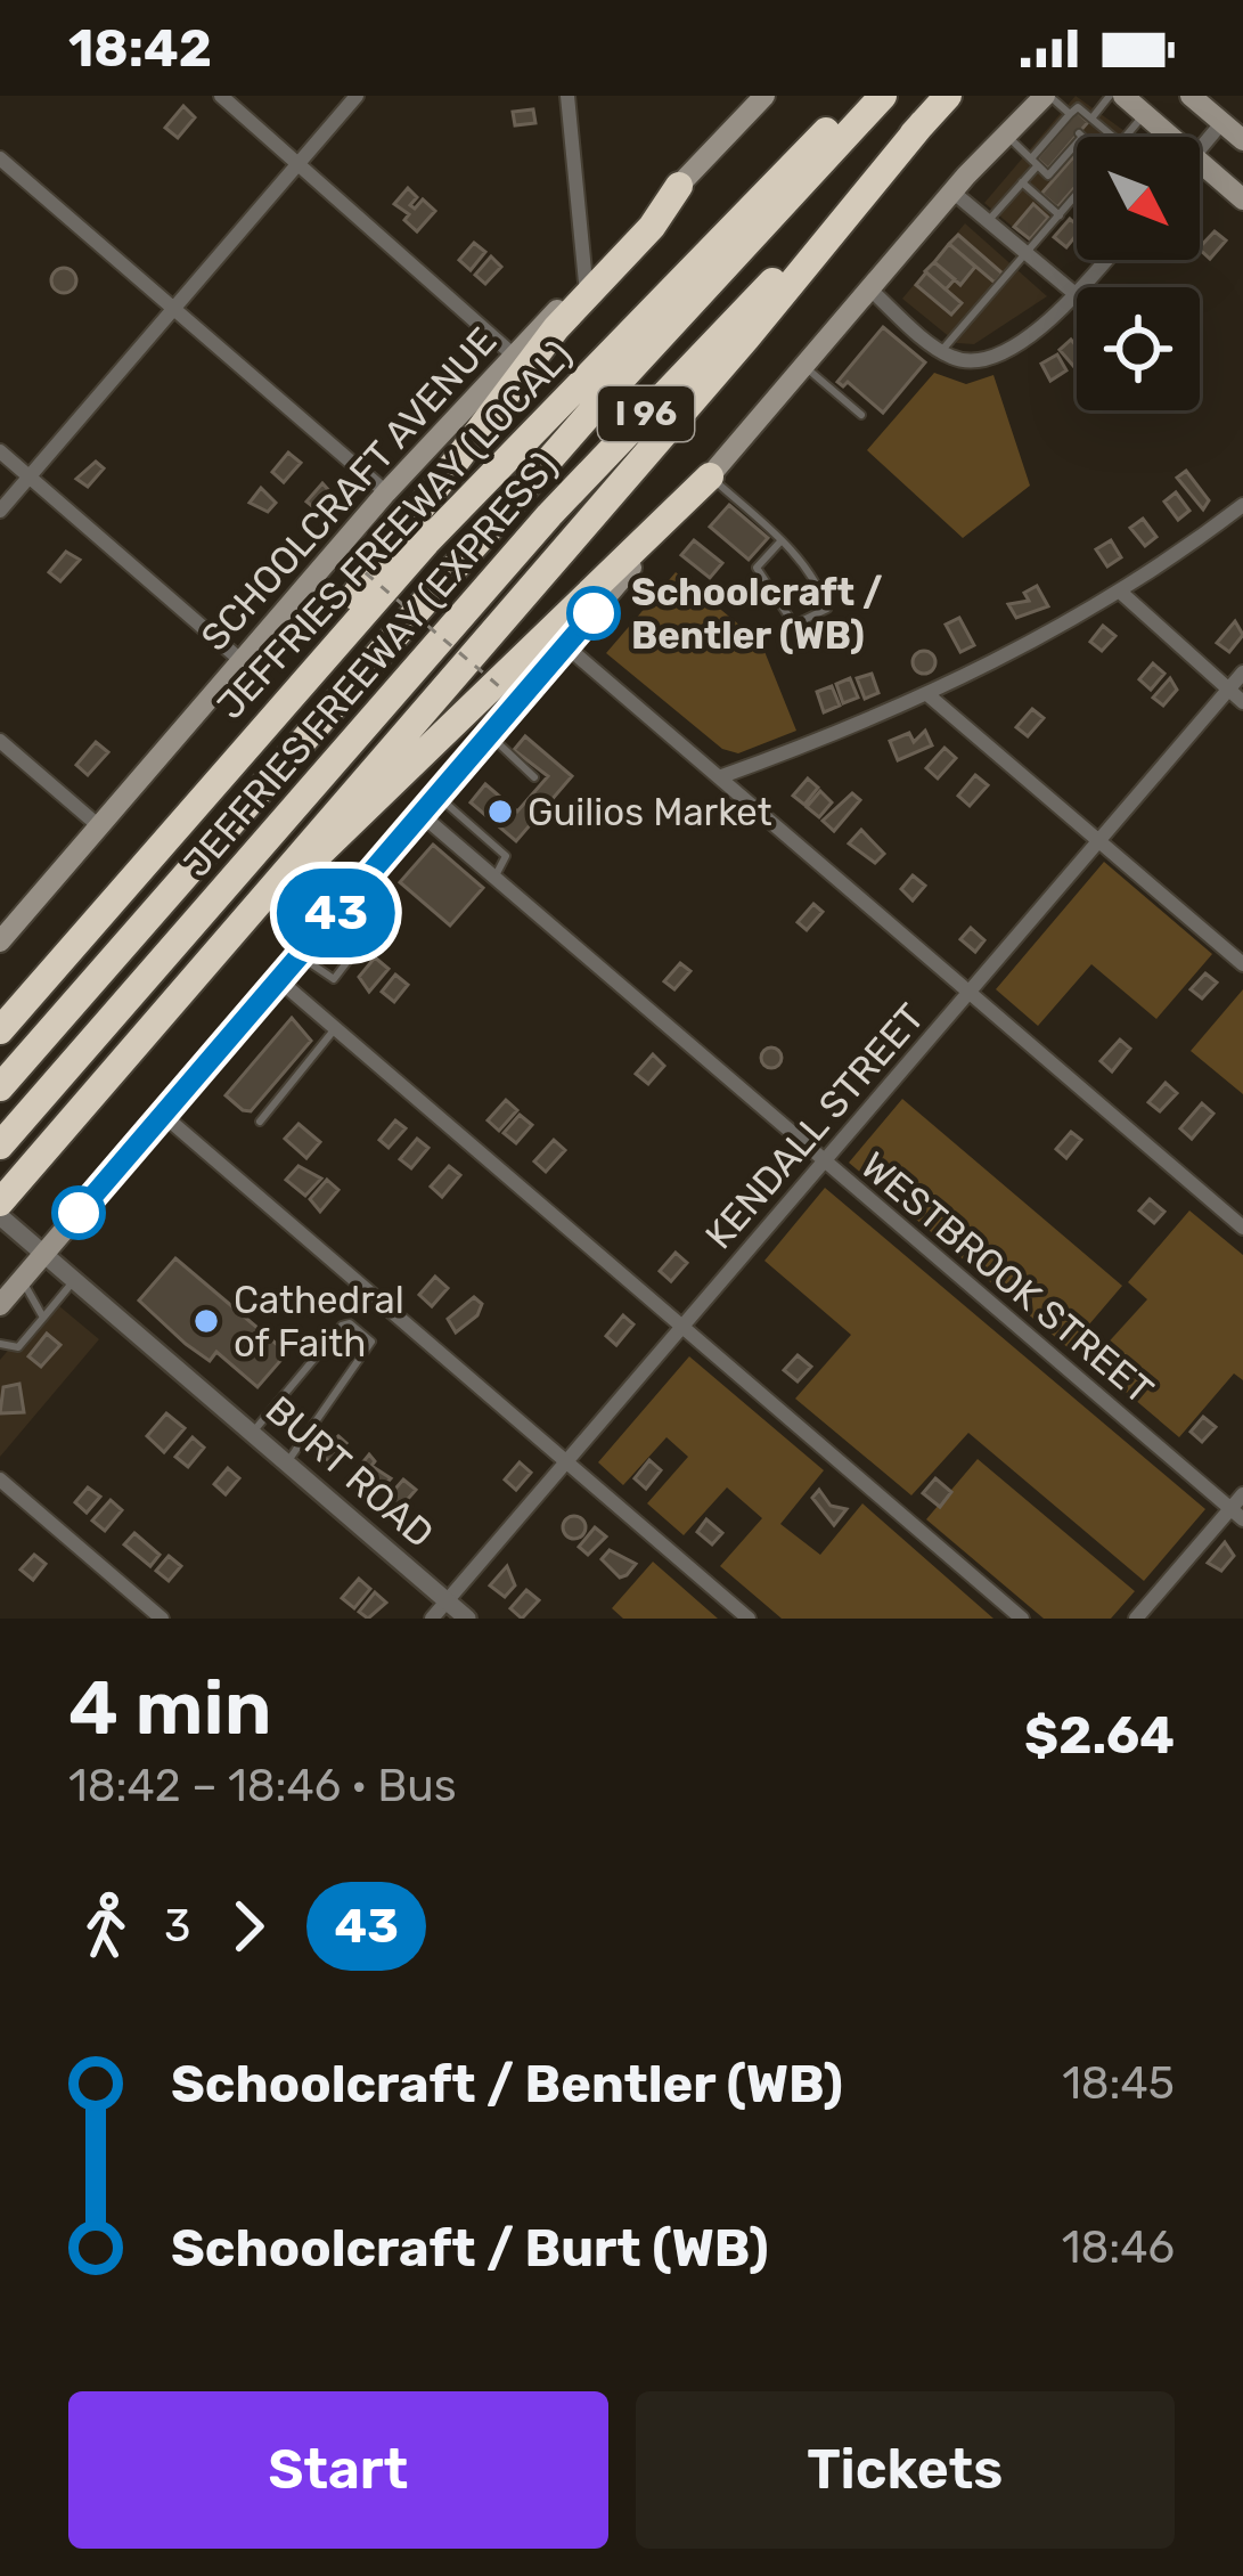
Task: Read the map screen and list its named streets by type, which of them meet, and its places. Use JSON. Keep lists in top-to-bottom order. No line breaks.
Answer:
{"streets":{"highway":["I 96","JEFFRIES FREEWAY (LOCAL)","JEFFRIES FREEWAY (EXPRESS)"],"main road":["SCHOOLCRAFT AVENUE"],"street":["KENDALL STREET","WESTBROOK STREET","BURT ROAD"]},"crossings":[["I 96","JEFFRIES FREEWAY (EXPRESS)"],["I 96","BURT ROAD"],["KENDALL STREET","WESTBROOK STREET"],["KENDALL STREET","BURT ROAD"]],"places":["Schoolcraft / Bentler (WB)","Guilios Market","Cathedral of Faith"],"lines":["bus line 43"],"north":"bottom right","page":{"status":"18:42","on_map":"43","heading":["4 min","18:42 – 18:46 · Bus","$2.64"],"legs":["3","43"],"list":[{"name":"Schoolcraft / Bentler (WB)","value":"18:45"},{"name":"Schoolcraft / Burt (WB)","value":"18:46"}],"buttons":["Start","Tickets"]}}
